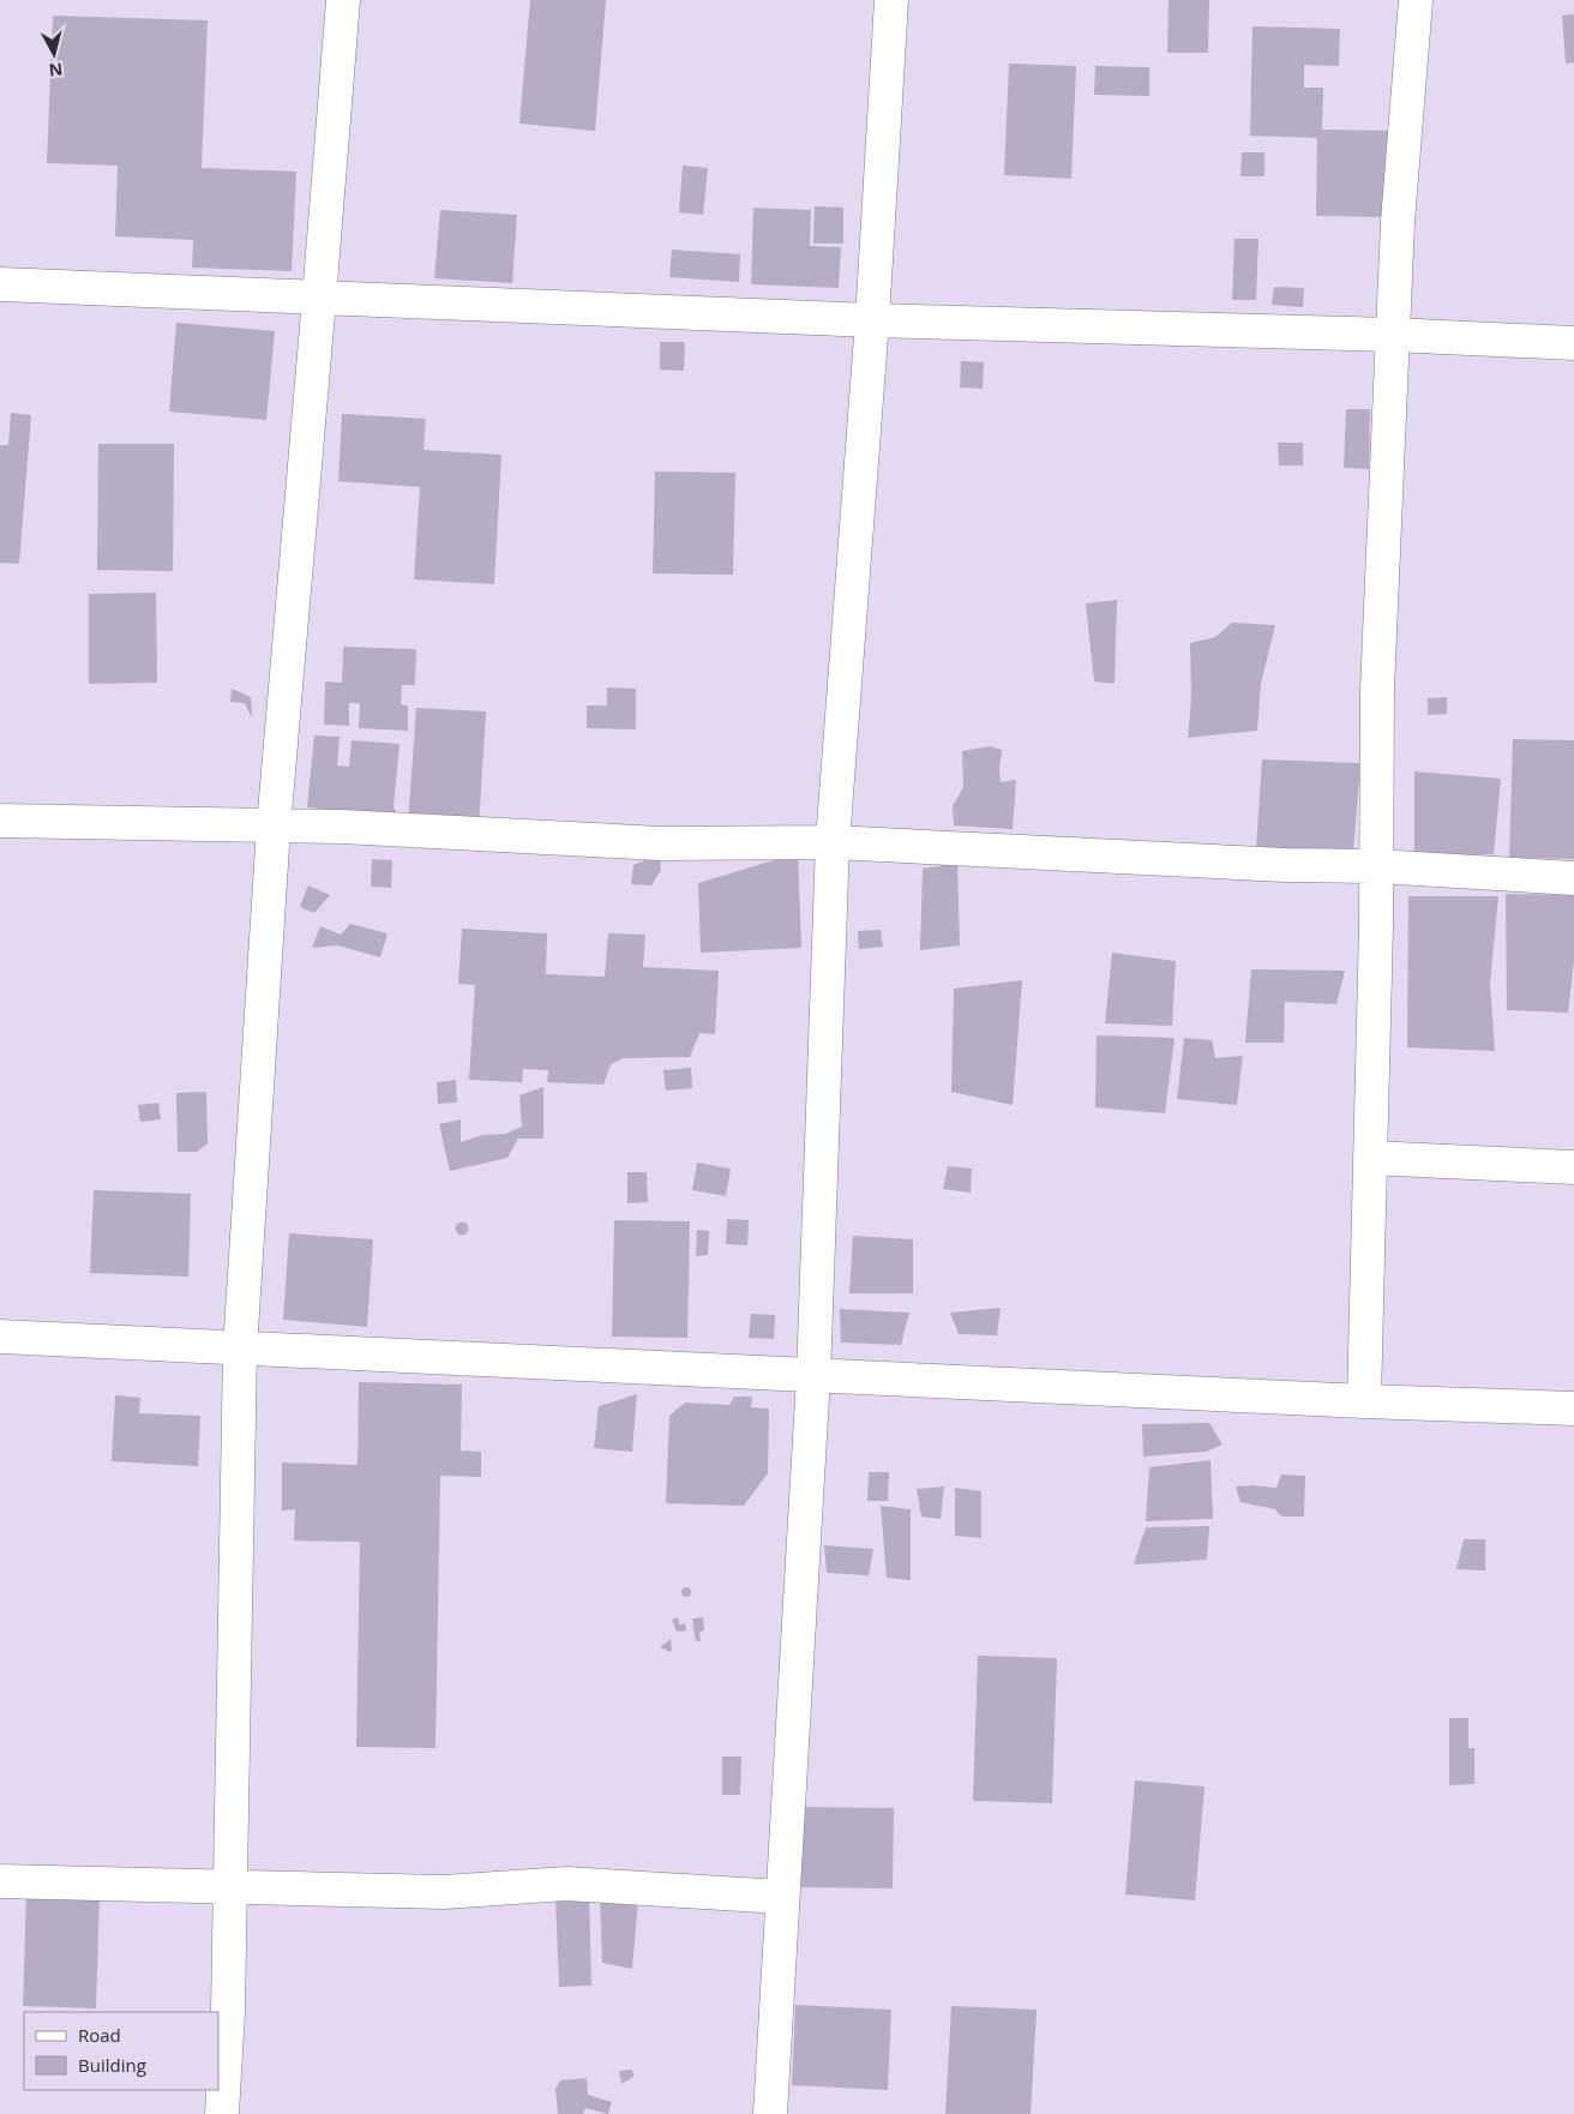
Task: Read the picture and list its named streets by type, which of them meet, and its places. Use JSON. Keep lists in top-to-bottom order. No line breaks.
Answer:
{"legend":["Road","Building"],"north":"bottom"}
